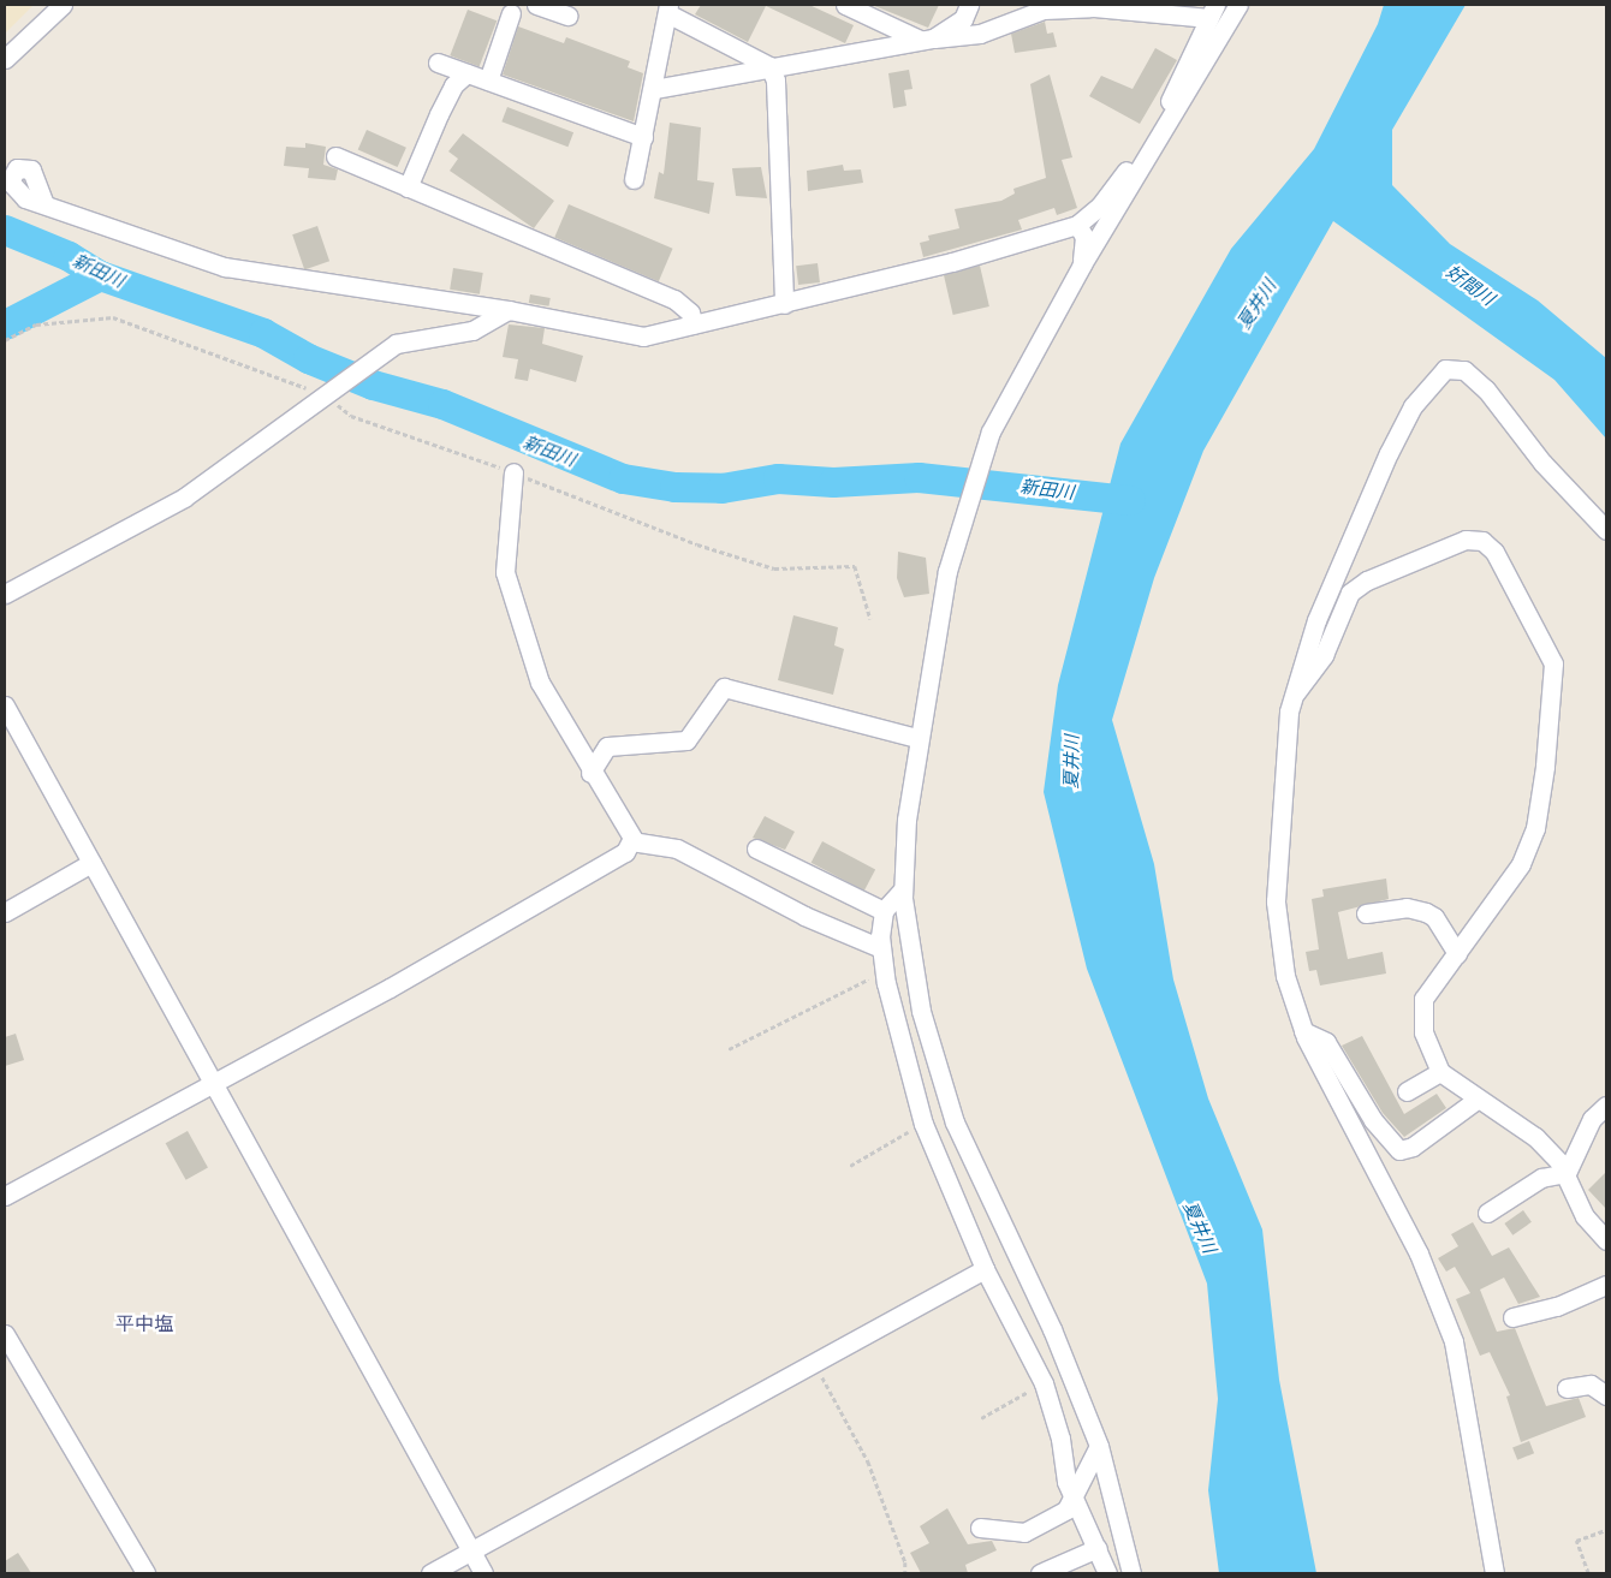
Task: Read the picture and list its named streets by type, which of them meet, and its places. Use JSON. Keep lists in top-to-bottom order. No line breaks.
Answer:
{"districts":["平中塩"],"water":["新田川","好間川","夏井川"]}
